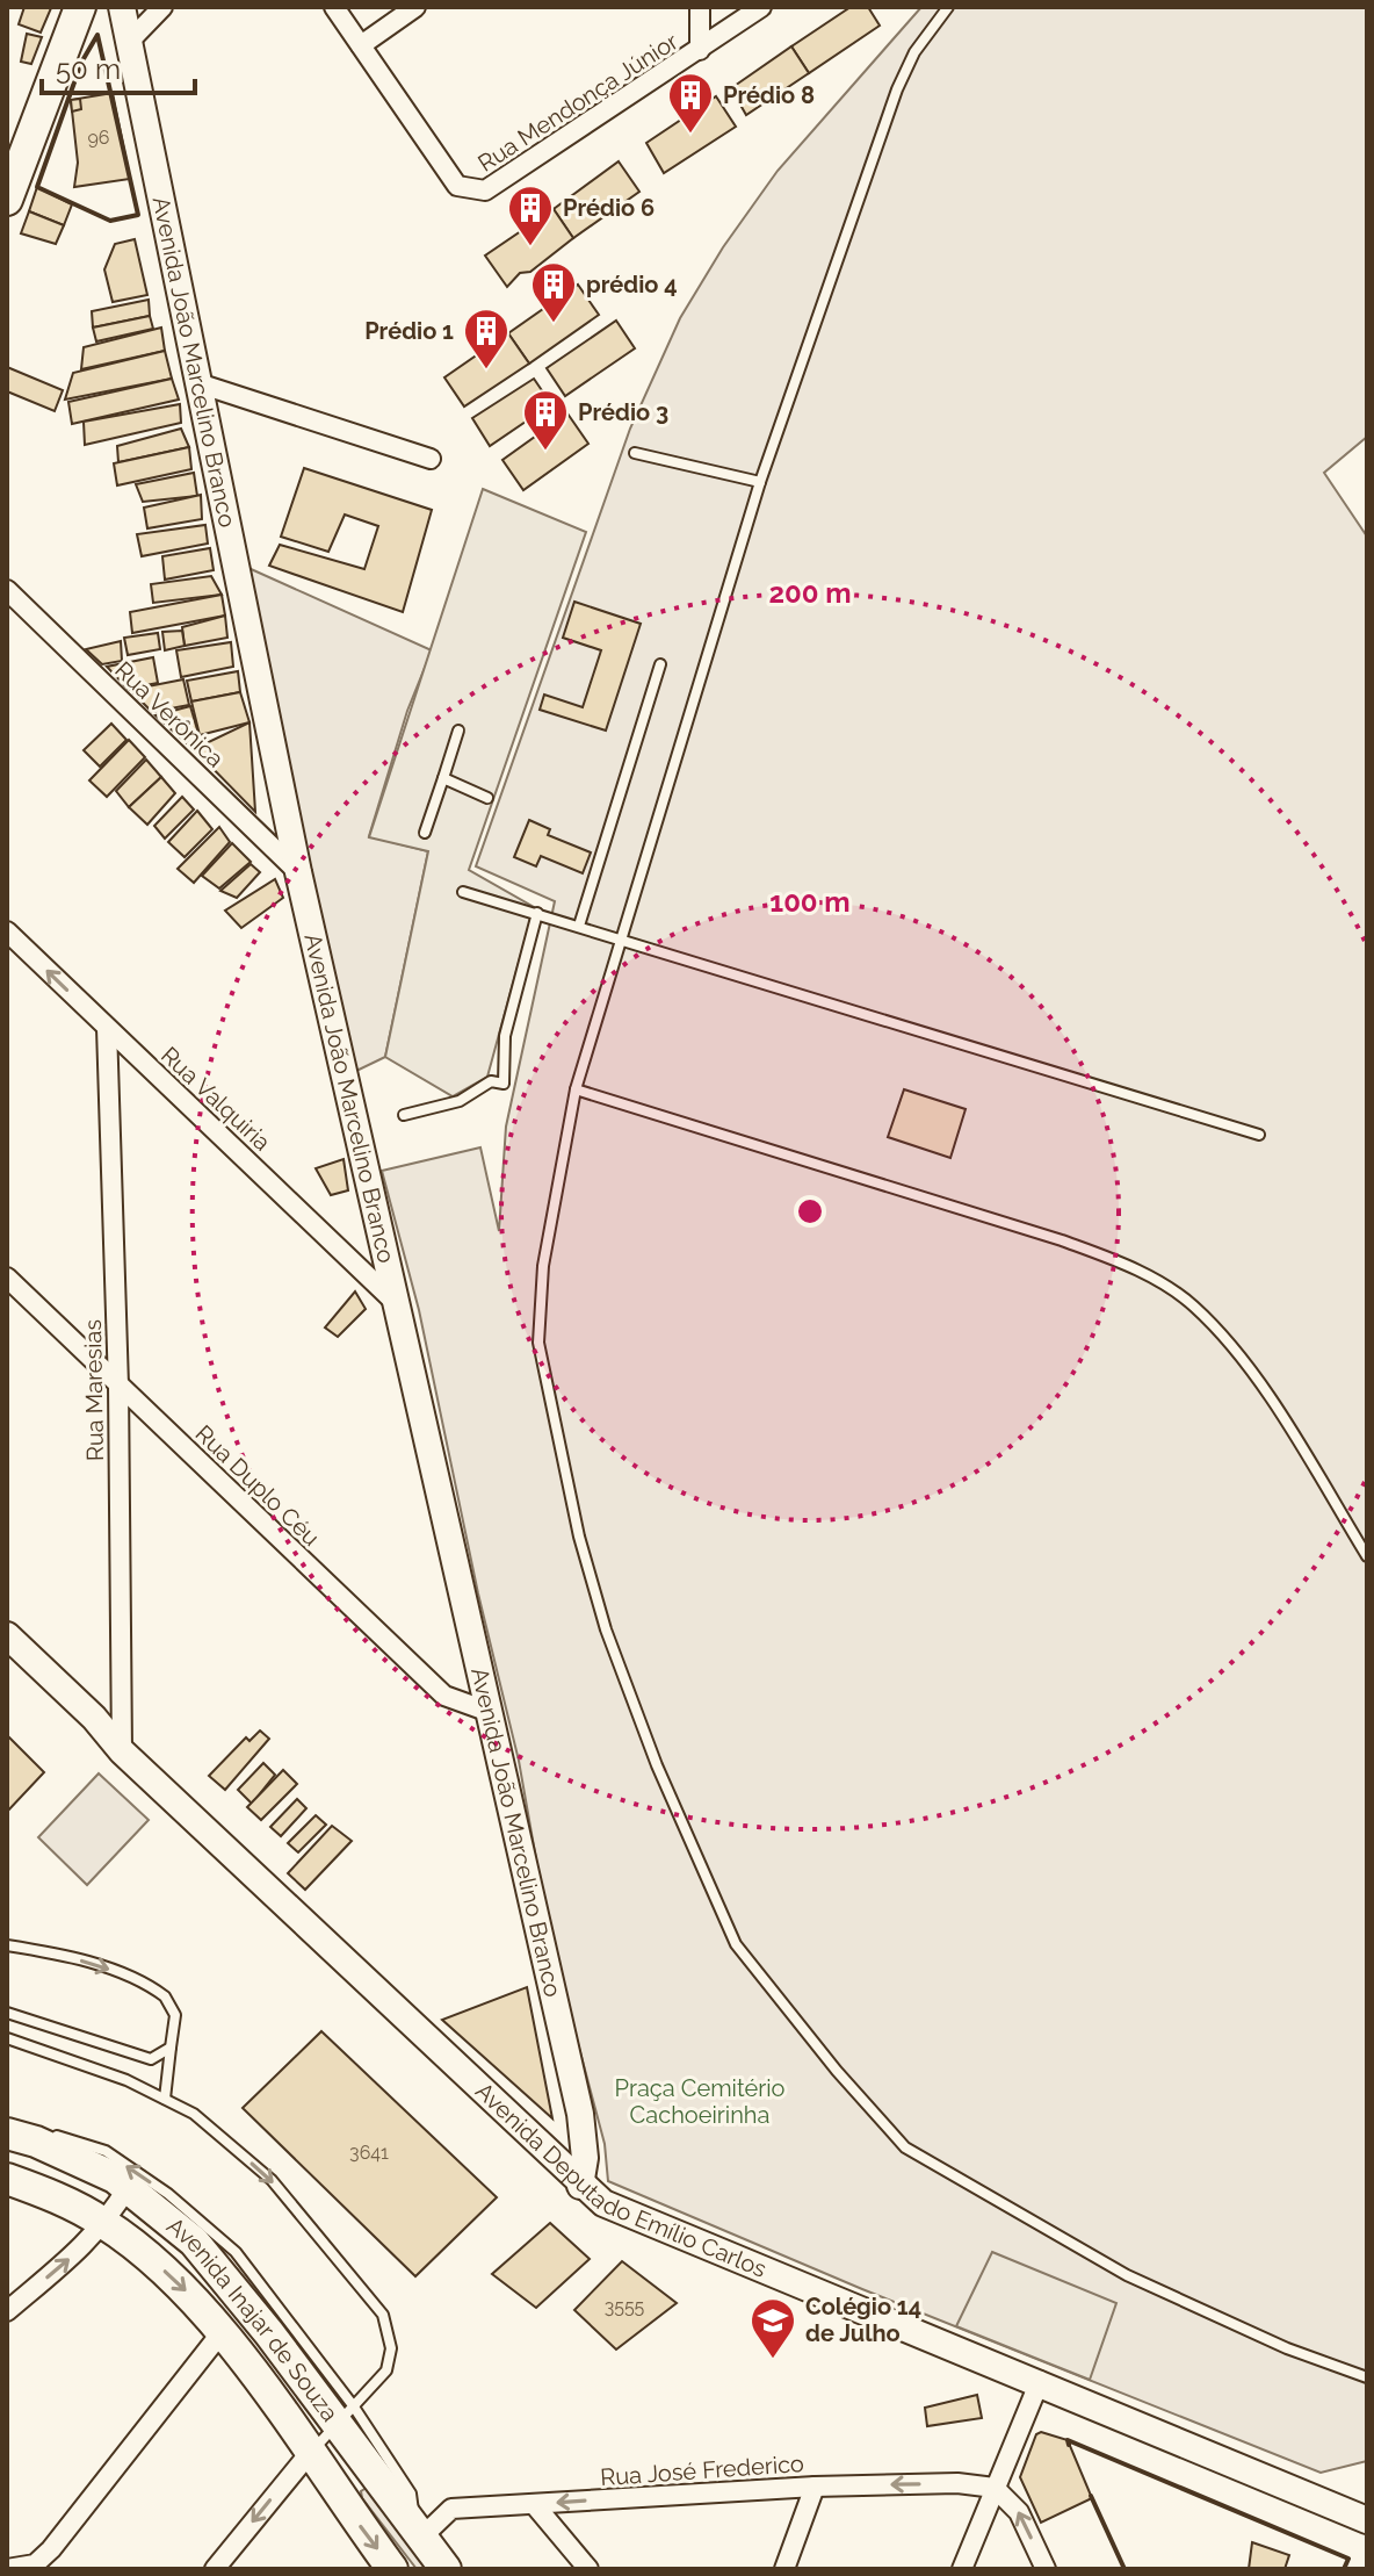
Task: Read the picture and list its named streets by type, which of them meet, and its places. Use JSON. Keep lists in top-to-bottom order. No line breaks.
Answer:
{"streets":{"main road":["Avenida Inajar de Souza"],"street":["Rua Mendonça Júnior","Avenida João Marcelino Branco","Rua Verônica","Rua Valquiria","Rua Maresias","Rua Duplo Céu","Avenida Deputado Emílio Carlos","Rua José Frederico"]},"crossings":[["Avenida João Marcelino Branco","Rua Verônica"],["Avenida João Marcelino Branco","Rua Valquiria"],["Avenida João Marcelino Branco","Rua Duplo Céu"],["Avenida João Marcelino Branco","Avenida Deputado Emílio Carlos"],["Rua Valquiria","Rua Maresias"],["Rua Maresias","Rua Duplo Céu"],["Rua Maresias","Avenida Deputado Emílio Carlos"],["Avenida Inajar de Souza","Rua José Frederico"]],"one_way":["Rua José Frederico"],"parks":["Praça Cemitério Cachoeirinha"],"places":{"building":["Prédio 8","Prédio 6","prédio 4","Prédio 1","Prédio 3"],"school or university":["Colégio 14 de Julho"]},"house_numbers":["96","3641","3555"],"scale_bar":"50 m","rings":["200 m","100 m"]}
